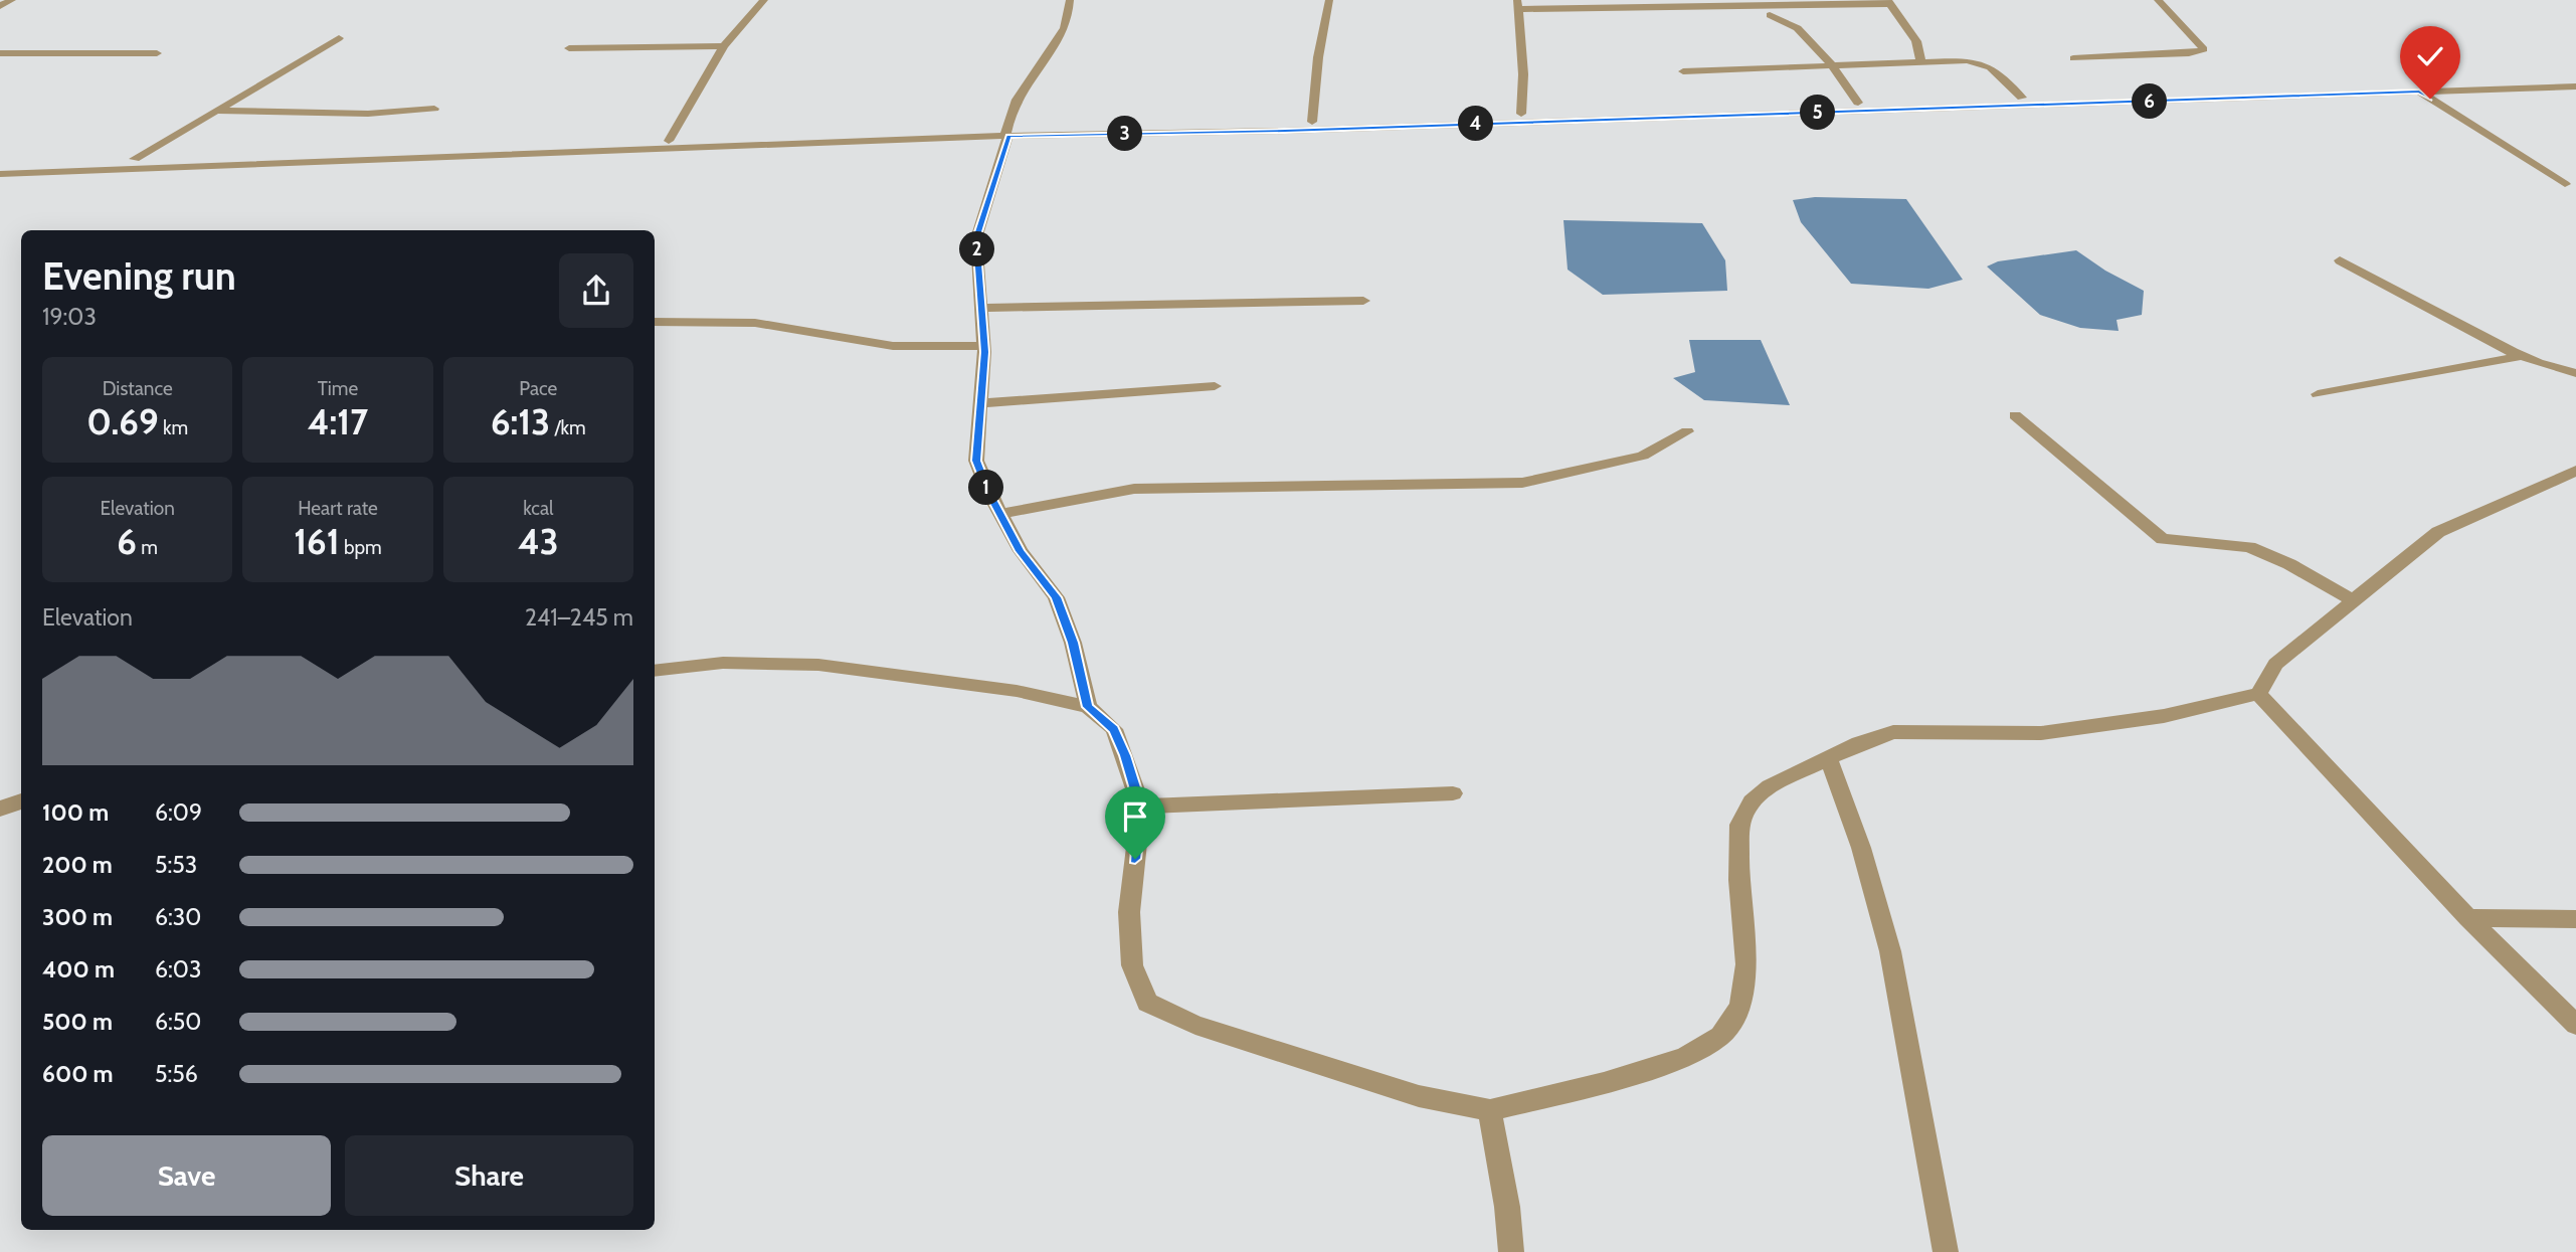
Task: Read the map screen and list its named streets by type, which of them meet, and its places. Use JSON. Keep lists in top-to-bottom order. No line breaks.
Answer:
{"page":{"pins":["6","5","4","3","2","1"],"heading":["Evening run","19:03"],"stats":[["Distance","0.69 km"],["Time","4:17"],["Pace","6:13 /km"],["Elevation","6 m"],["Heart rate","161 bpm"],["kcal","43"]],"chart":["Elevation","241–245 m"],"list":[{"name":"100 m","note":"6:09"},{"name":"200 m","note":"5:53"},{"name":"300 m","note":"6:30"},{"name":"400 m","note":"6:03"},{"name":"500 m","note":"6:50"},{"name":"600 m","note":"5:56"}],"buttons":["Save","Share"]}}
